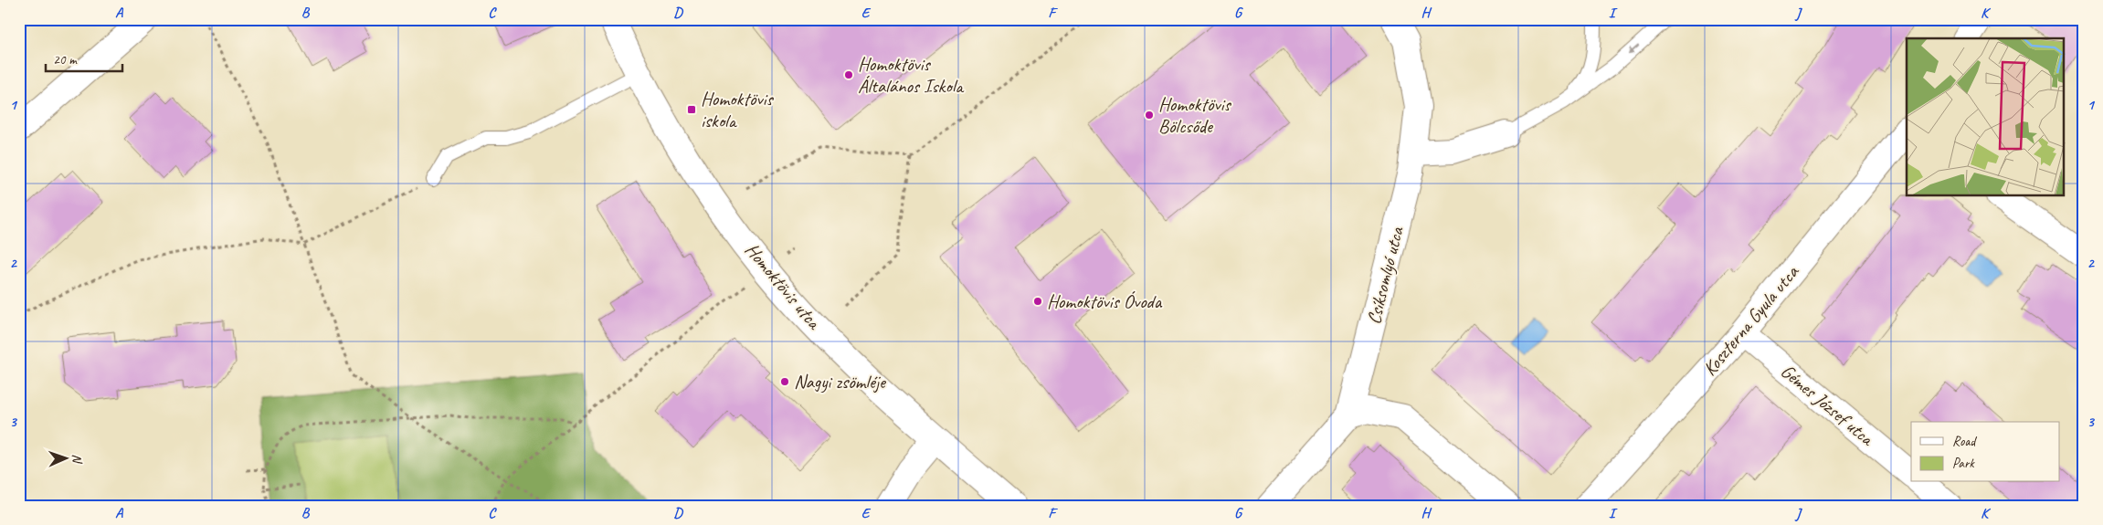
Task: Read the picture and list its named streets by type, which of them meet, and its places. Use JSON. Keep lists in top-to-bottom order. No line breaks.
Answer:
{"streets":{"street":["Csíksomlyó utca","Homoktövis utca","Koszterna Gyula utca","Gémes József utca"]},"crossings":[["Koszterna Gyula utca","Gémes József utca"]],"places":{"other":["Homoktövis Általános Iskola","Homoktövis Bölcsőde","Homoktövis Óvoda","Nagyi zsömléje"],"transit":["Homoktövis iskola"]},"legend":["Road","Park"],"scale_bar":"20 m","north":"right","grid":{"columns":["A","B","C","D","E","F","G","H","I","J","K"],"rows":["1","2","3"]}}
